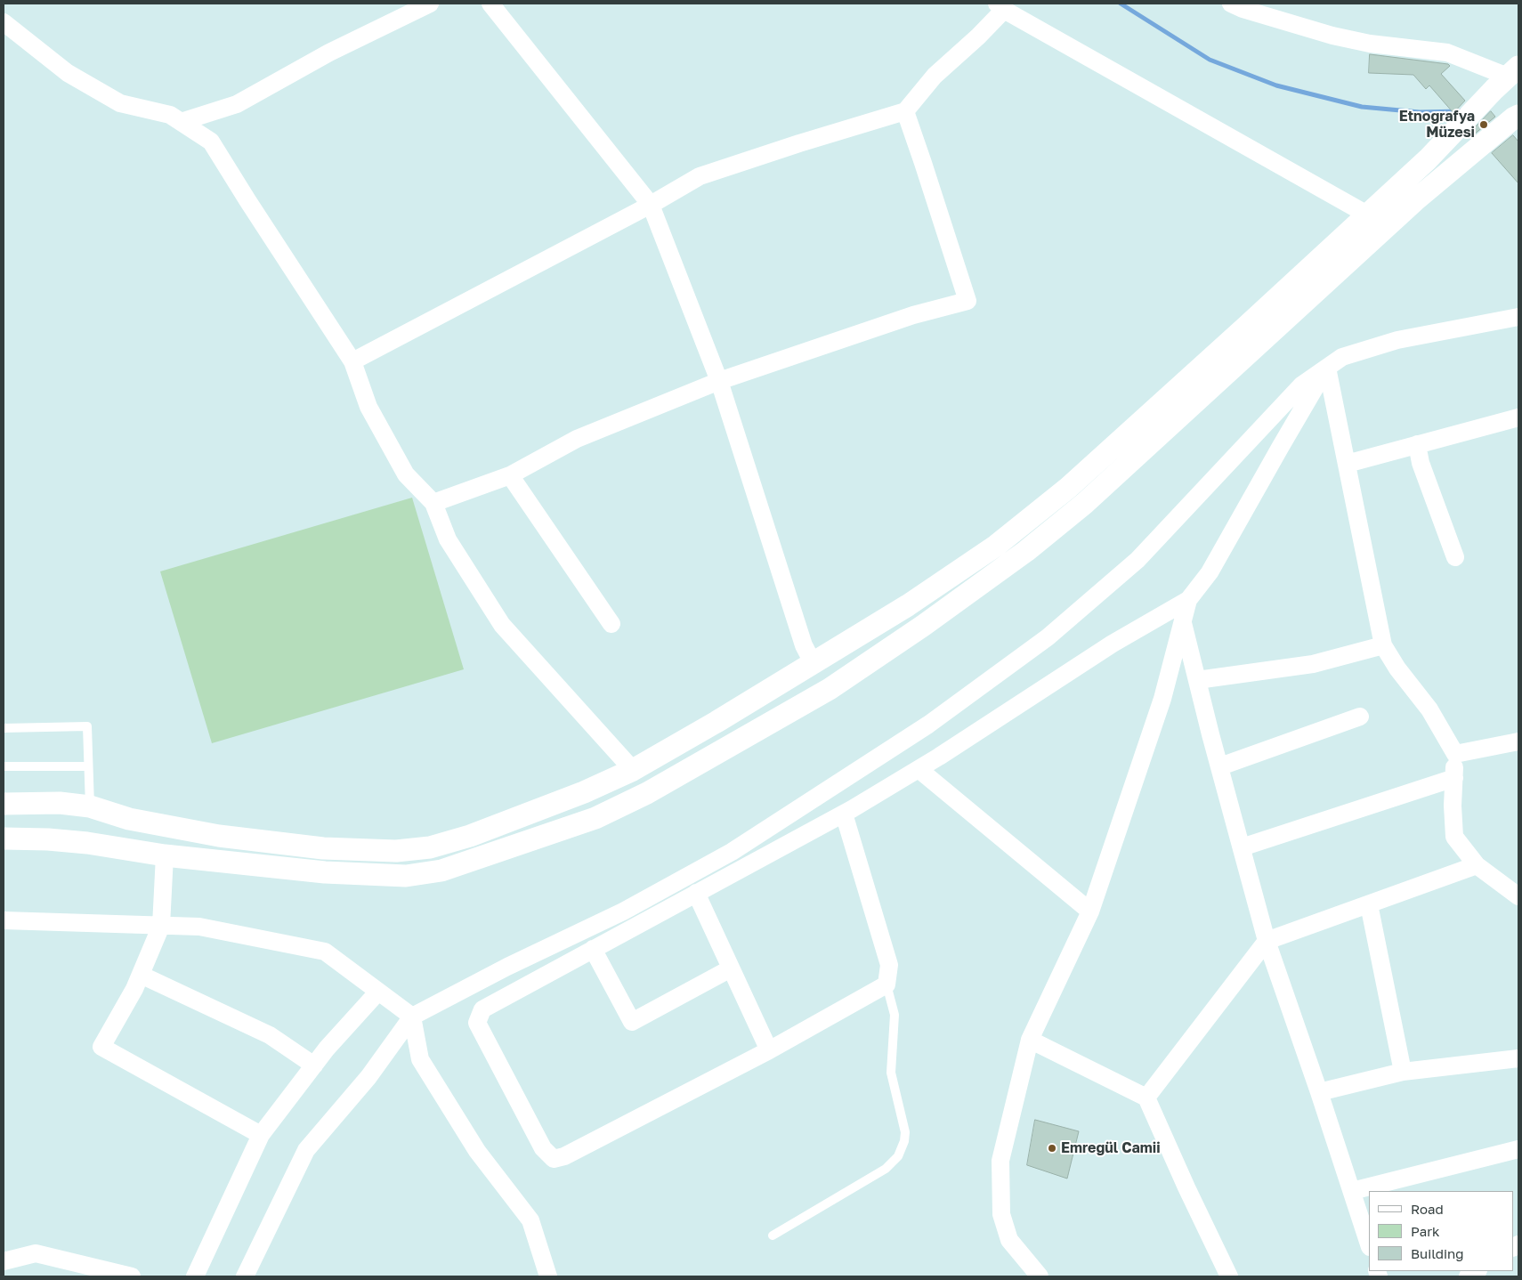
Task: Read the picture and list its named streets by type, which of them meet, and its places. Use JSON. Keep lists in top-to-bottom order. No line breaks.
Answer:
{"places":["Etnografya Müzesi","Emregül Camii"],"legend":["Road","Park","Building"]}
